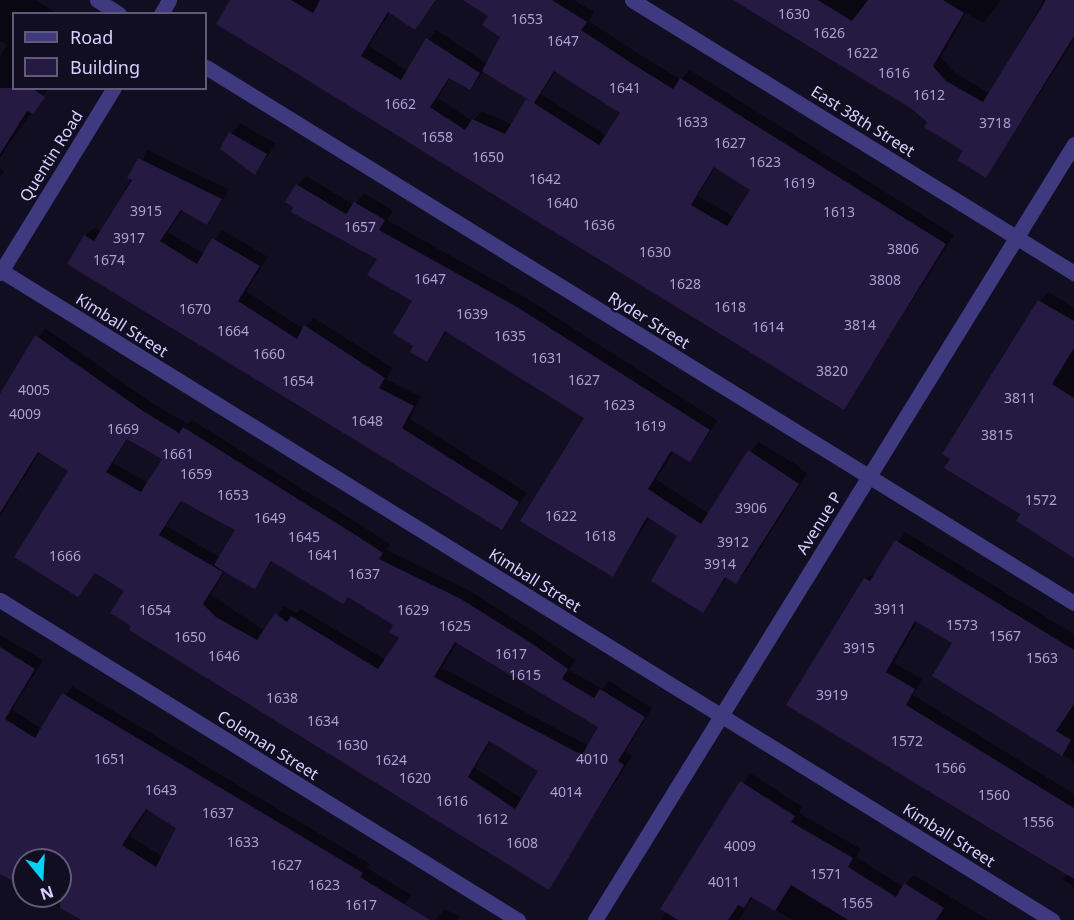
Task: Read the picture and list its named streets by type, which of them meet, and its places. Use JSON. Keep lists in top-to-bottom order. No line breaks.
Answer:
{"streets":{"street":["East 38th Street","Quentin Road","Ryder Street","Kimball Street","Avenue P","Coleman Street"]},"crossings":[["East 38th Street","Avenue P"],["Quentin Road","Kimball Street"],["Ryder Street","Avenue P"],["Kimball Street","Avenue P"]],"house_numbers":["1630","1653","1626","1647","1622","1616","1641","1612","1662","1633","3718","1658","1627","1650","1623","1642","1619","1640","3915","1613","1636","1657","3917","3806","1630","1674","1647","3808","1628","1618","1670","1639","3814","1614","1664","1635","1660","1631","3820","1627","1654","4005","3811","1623","4009","1648","1619","1669","3815","1661","1659","1653","1572","3906","1622","1649","1618","1645","3912","1641","1666","3914","1637","3911","1654","1629","1573","1625","1567","1650","3915","1617","1646","1563","1615","3919","1638","1634","1572","1630","1651","4010","1624","1566","1620","1643","4014","1560","1616","1637","1612","1556","1633","1608","4009","1627","1571","4011","1623","1565","1617"],"legend":["Road","Building"],"north":"bottom"}
